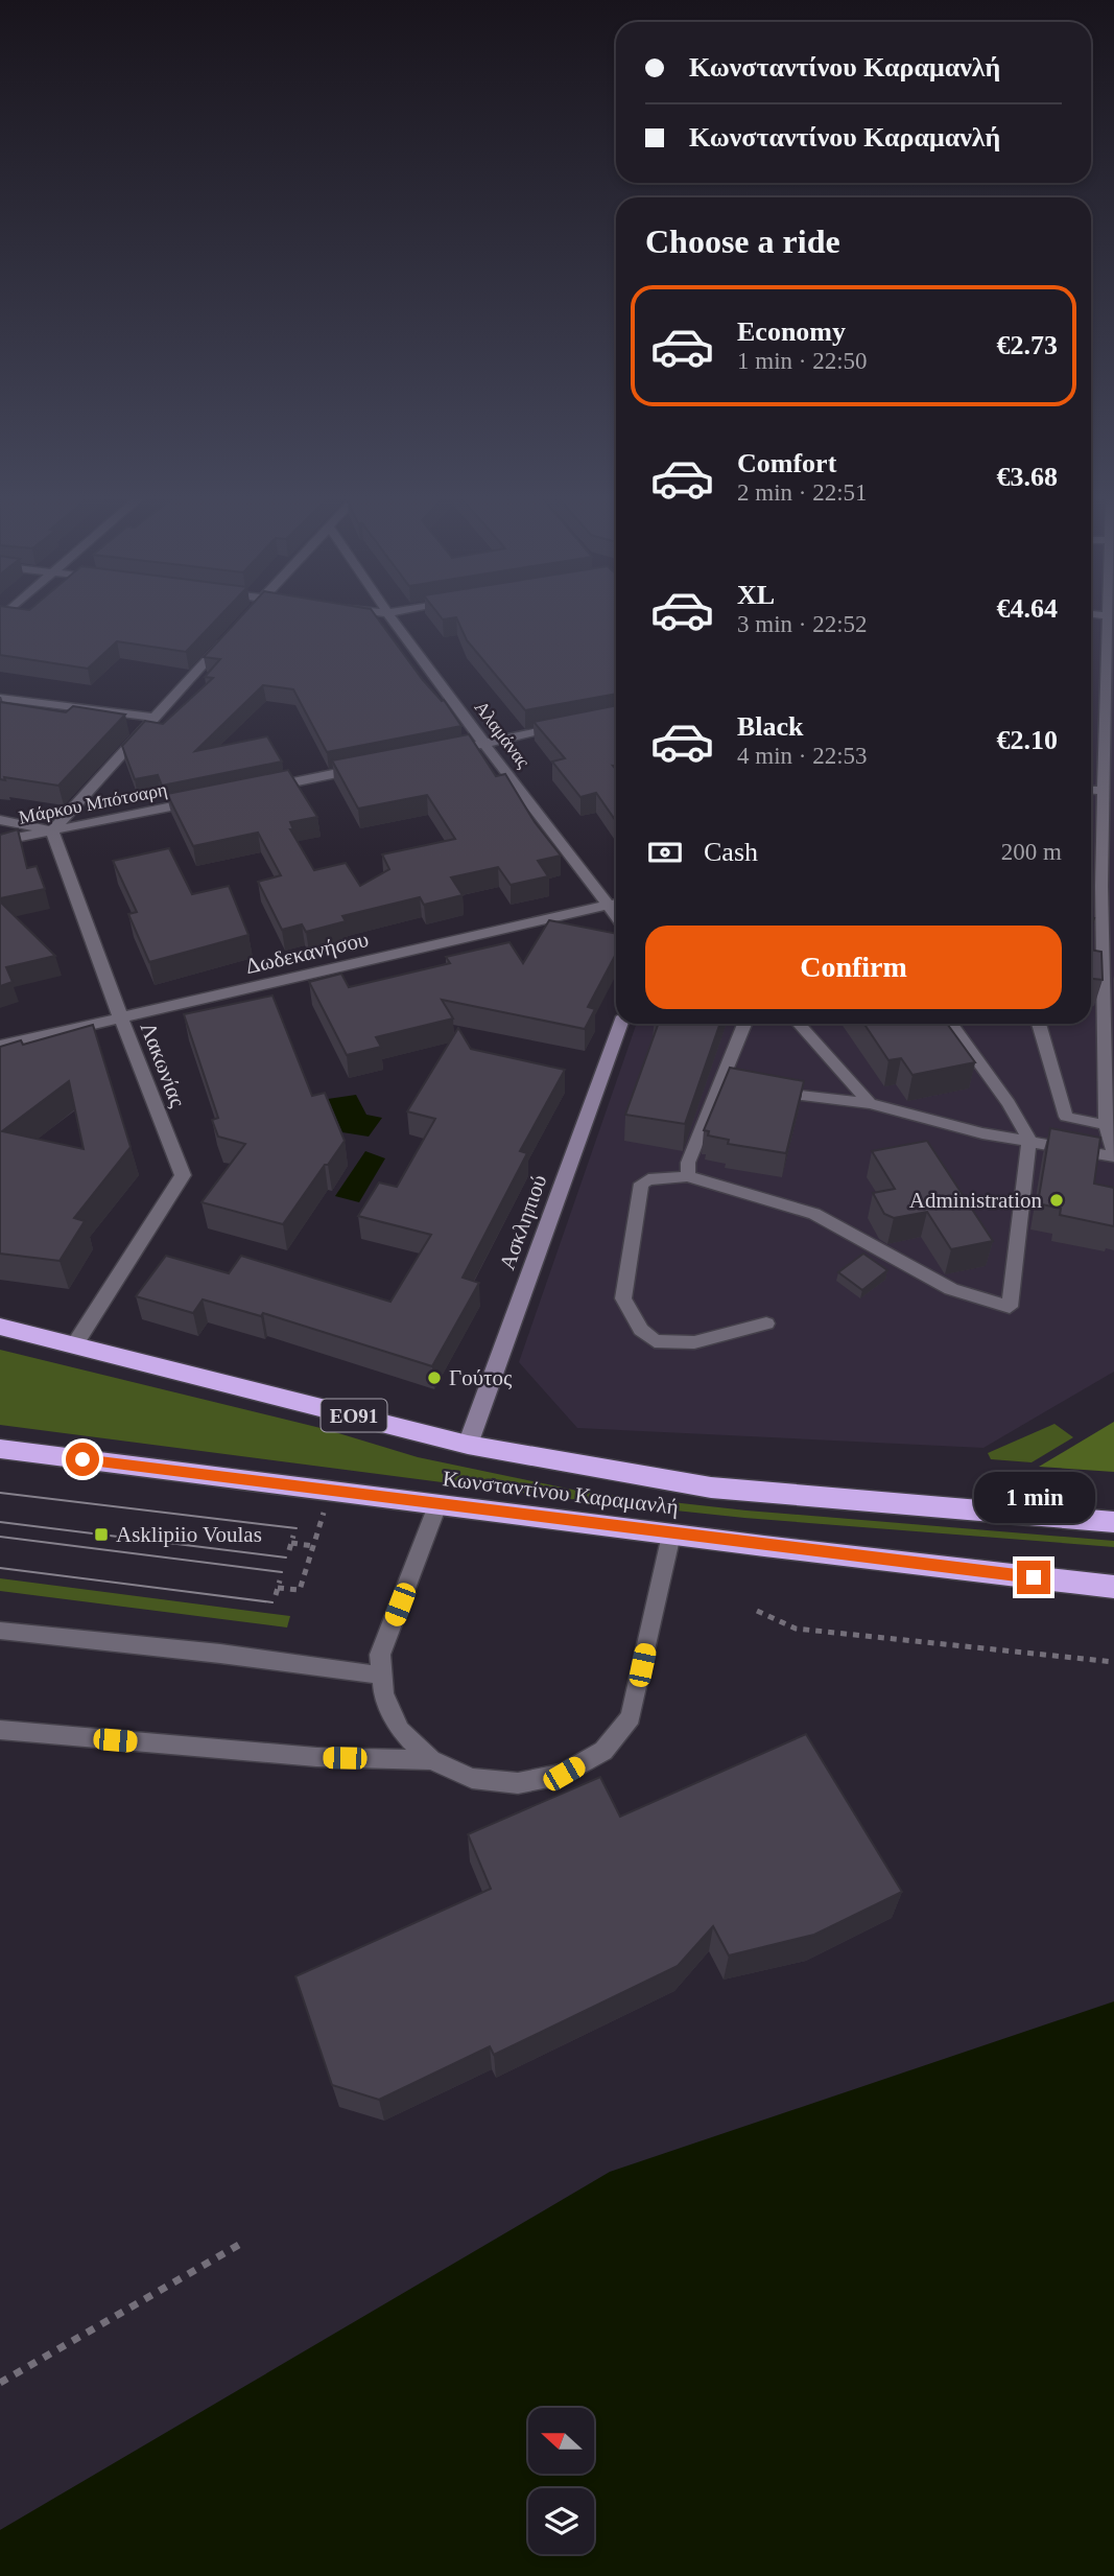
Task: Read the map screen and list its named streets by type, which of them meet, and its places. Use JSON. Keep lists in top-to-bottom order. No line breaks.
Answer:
{"streets":{"highway":["ΕΟ91","Κωνσταντίνου Καραμανλή"],"street":["Αλαμάνας","Μάρκου Μπότσαρη","Δωδεκανήσου","Λακωνίας","Ασκληπιού"]},"crossings":[["Αλαμάνας","Δωδεκανήσου"],["Μάρκου Μπότσαρη","Λακωνίας"],["Δωδεκανήσου","Λακωνίας"],["Λακωνίας","Κωνσταντίνου Καραμανλή"],["Ασκληπιού","Κωνσταντίνου Καραμανλή"]],"places":{"other":["Administration","Γούτος"],"transit":["Asklipiio Voulas"]},"north":"left","page":{"banner":["Κωνσταντίνου Καραμανλή","Κωνσταντίνου Καραμανλή"],"heading":"Choose a ride","list":[{"name":"Economy","note":"1 min · 22:50","value":"€2.73"},{"name":"Comfort","note":"2 min · 22:51","value":"€3.68"},{"name":"XL","note":"3 min · 22:52","value":"€4.64"},{"name":"Black","note":"4 min · 22:53","value":"€2.10"}],"pay":["Cash","200 m"],"buttons":"Confirm","bubble":"1 min"}}
